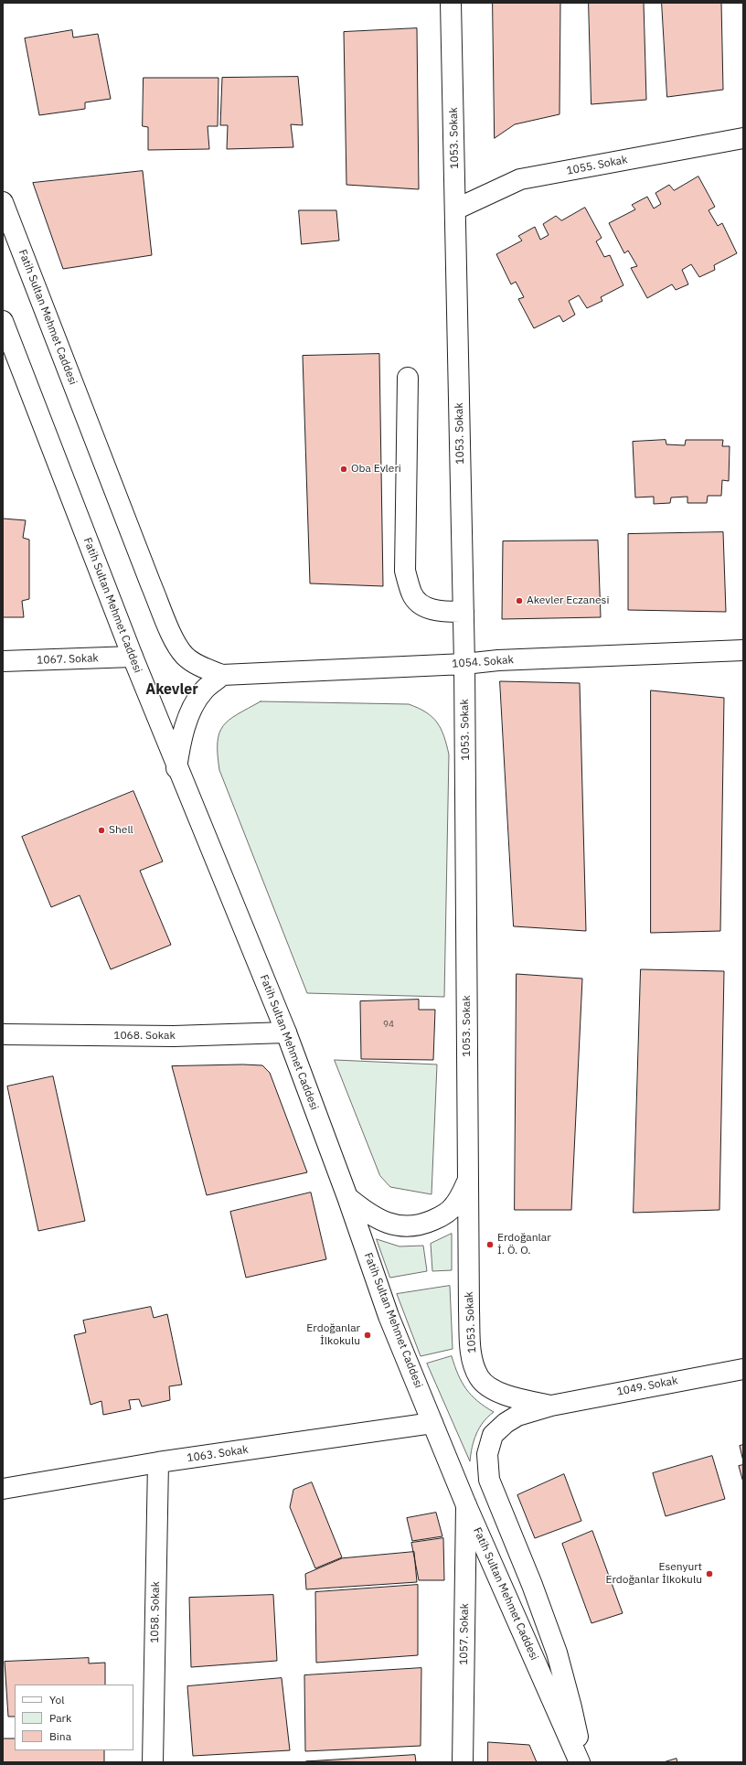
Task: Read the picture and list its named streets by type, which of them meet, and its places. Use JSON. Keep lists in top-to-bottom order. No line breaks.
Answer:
{"streets":{"main road":["1053. Sokak","1055. Sokak","Fatih Sultan Mehmet Caddesi","1067. Sokak","1054. Sokak","1068. Sokak","1049. Sokak","1063. Sokak","1058. Sokak","1057. Sokak"]},"crossings":[["1053. Sokak","1055. Sokak"],["1053. Sokak","1054. Sokak"],["1053. Sokak","1049. Sokak"],["Fatih Sultan Mehmet Caddesi","1067. Sokak"],["Fatih Sultan Mehmet Caddesi","1054. Sokak"],["Fatih Sultan Mehmet Caddesi","1068. Sokak"],["Fatih Sultan Mehmet Caddesi","1049. Sokak"],["Fatih Sultan Mehmet Caddesi","1063. Sokak"],["Fatih Sultan Mehmet Caddesi","1057. Sokak"],["1063. Sokak","1058. Sokak"]],"districts":["Akevler"],"places":["Oba Evleri","Akevler Eczanesi","Shell","Erdoğanlar İ. Ö. O.","Erdoğanlar İlkokulu","Esenyurt Erdoğanlar İlkokulu"],"house_numbers":["94"],"legend":["Yol","Park","Bina"]}
